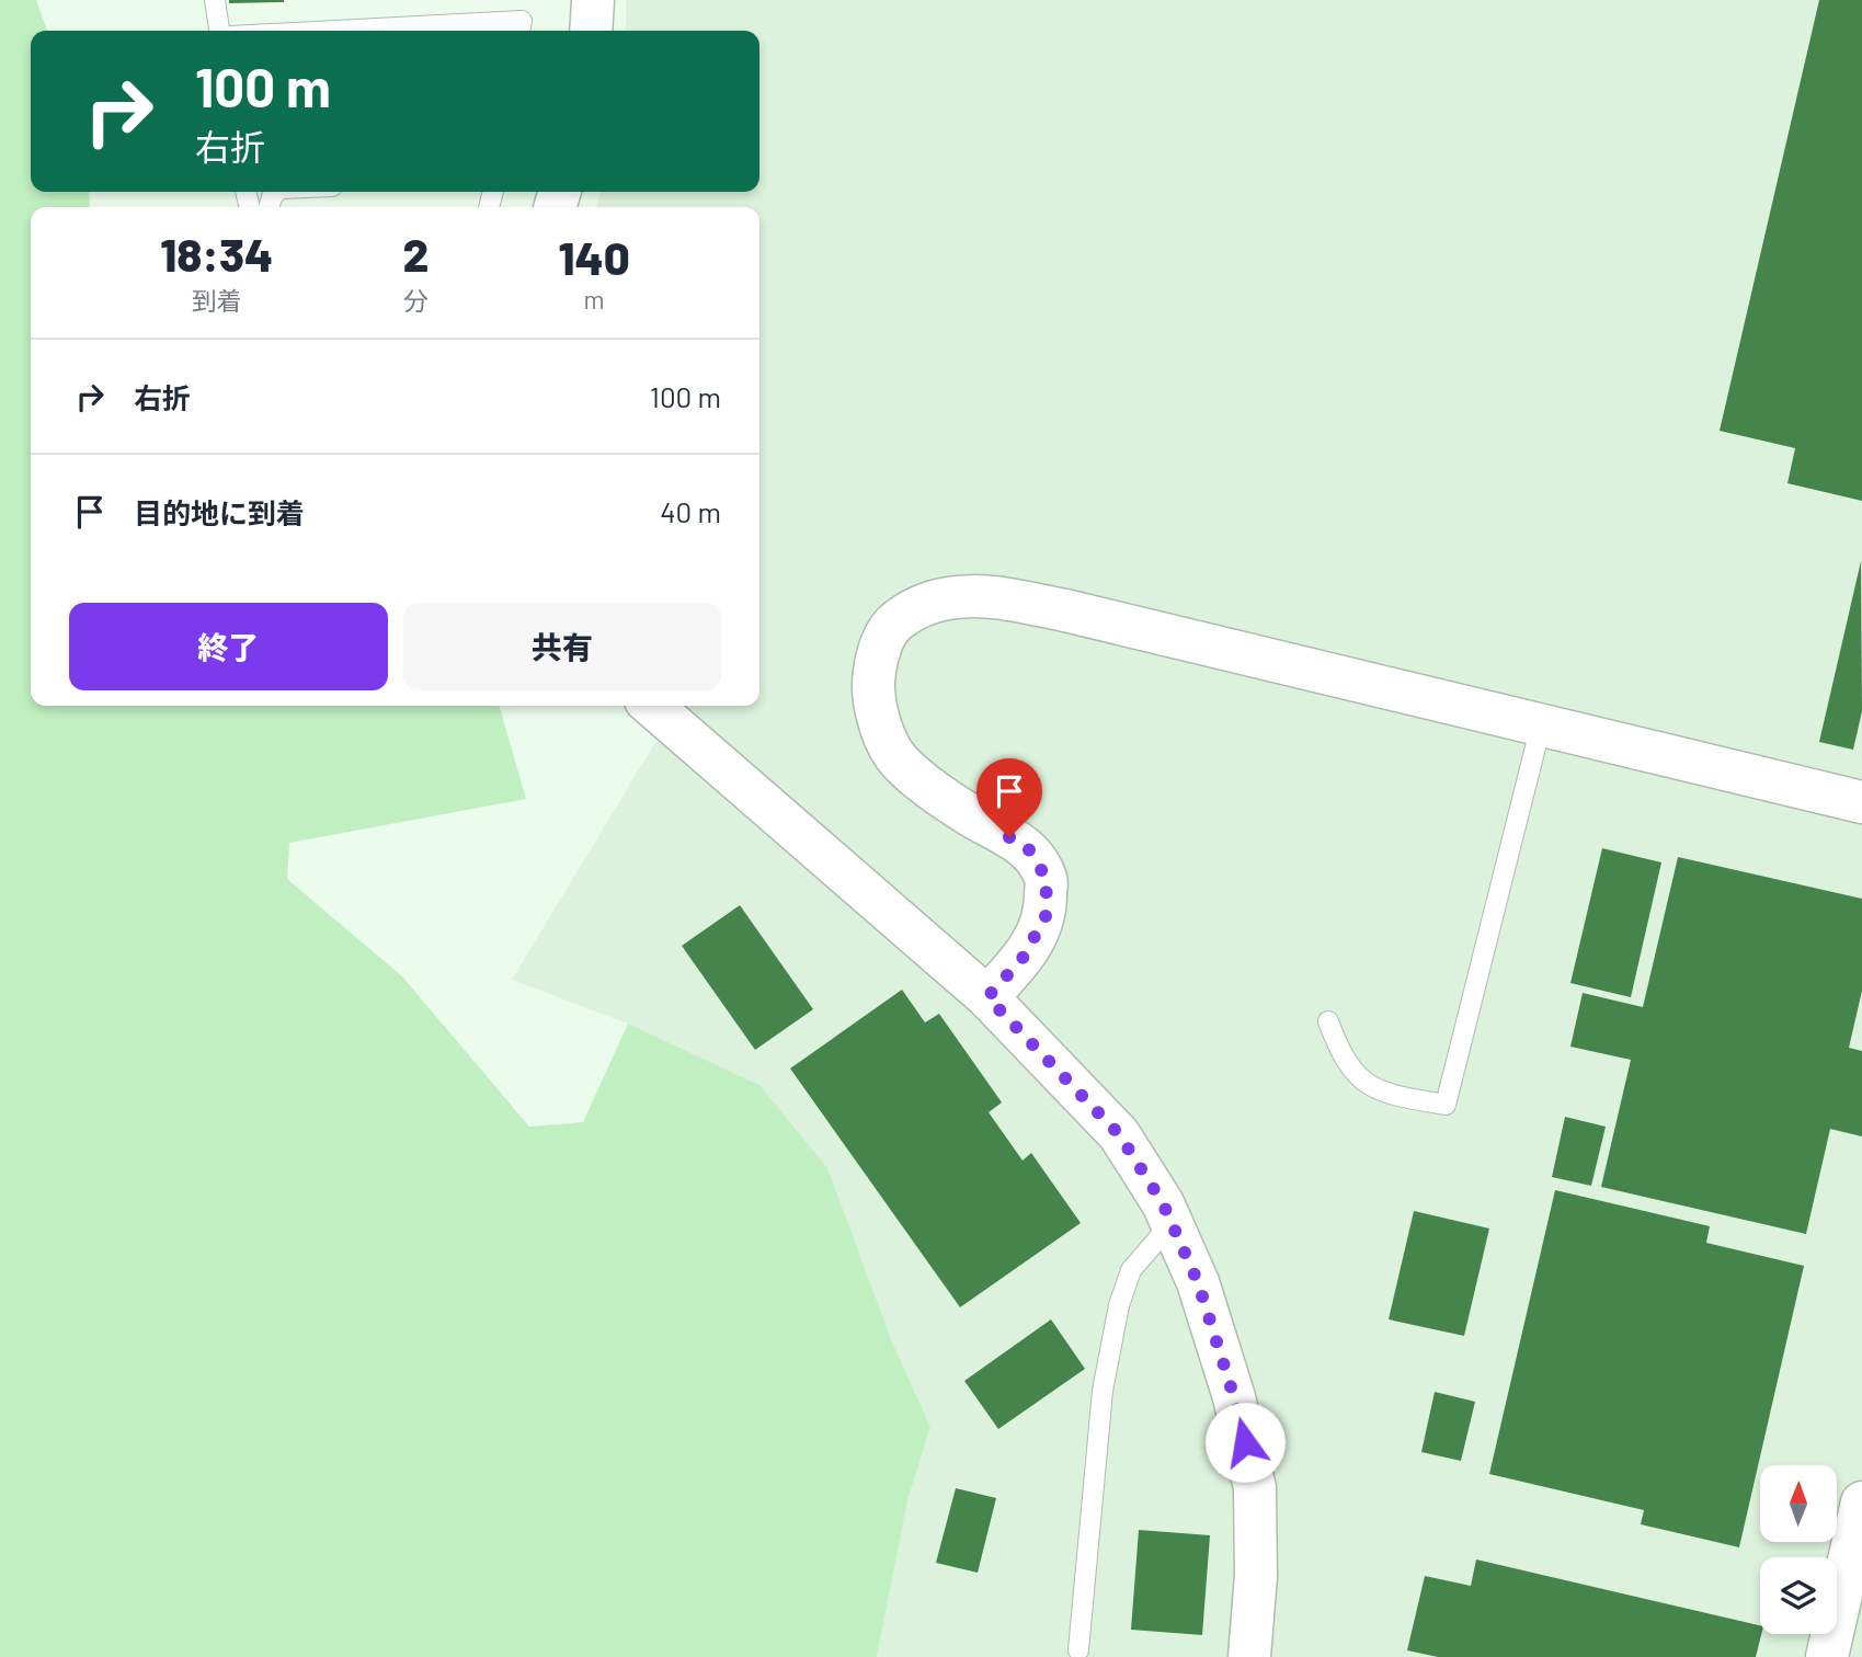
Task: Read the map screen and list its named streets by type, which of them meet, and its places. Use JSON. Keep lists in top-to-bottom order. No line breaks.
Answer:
{"north":"top","page":{"turn":["100 m","右折"],"eta":["18:34","到着","2","分","140","m"],"list":[{"name":"右折","value":"100 m"},{"name":"目的地に到着","value":"40 m"}],"buttons":["終了","共有"]}}
